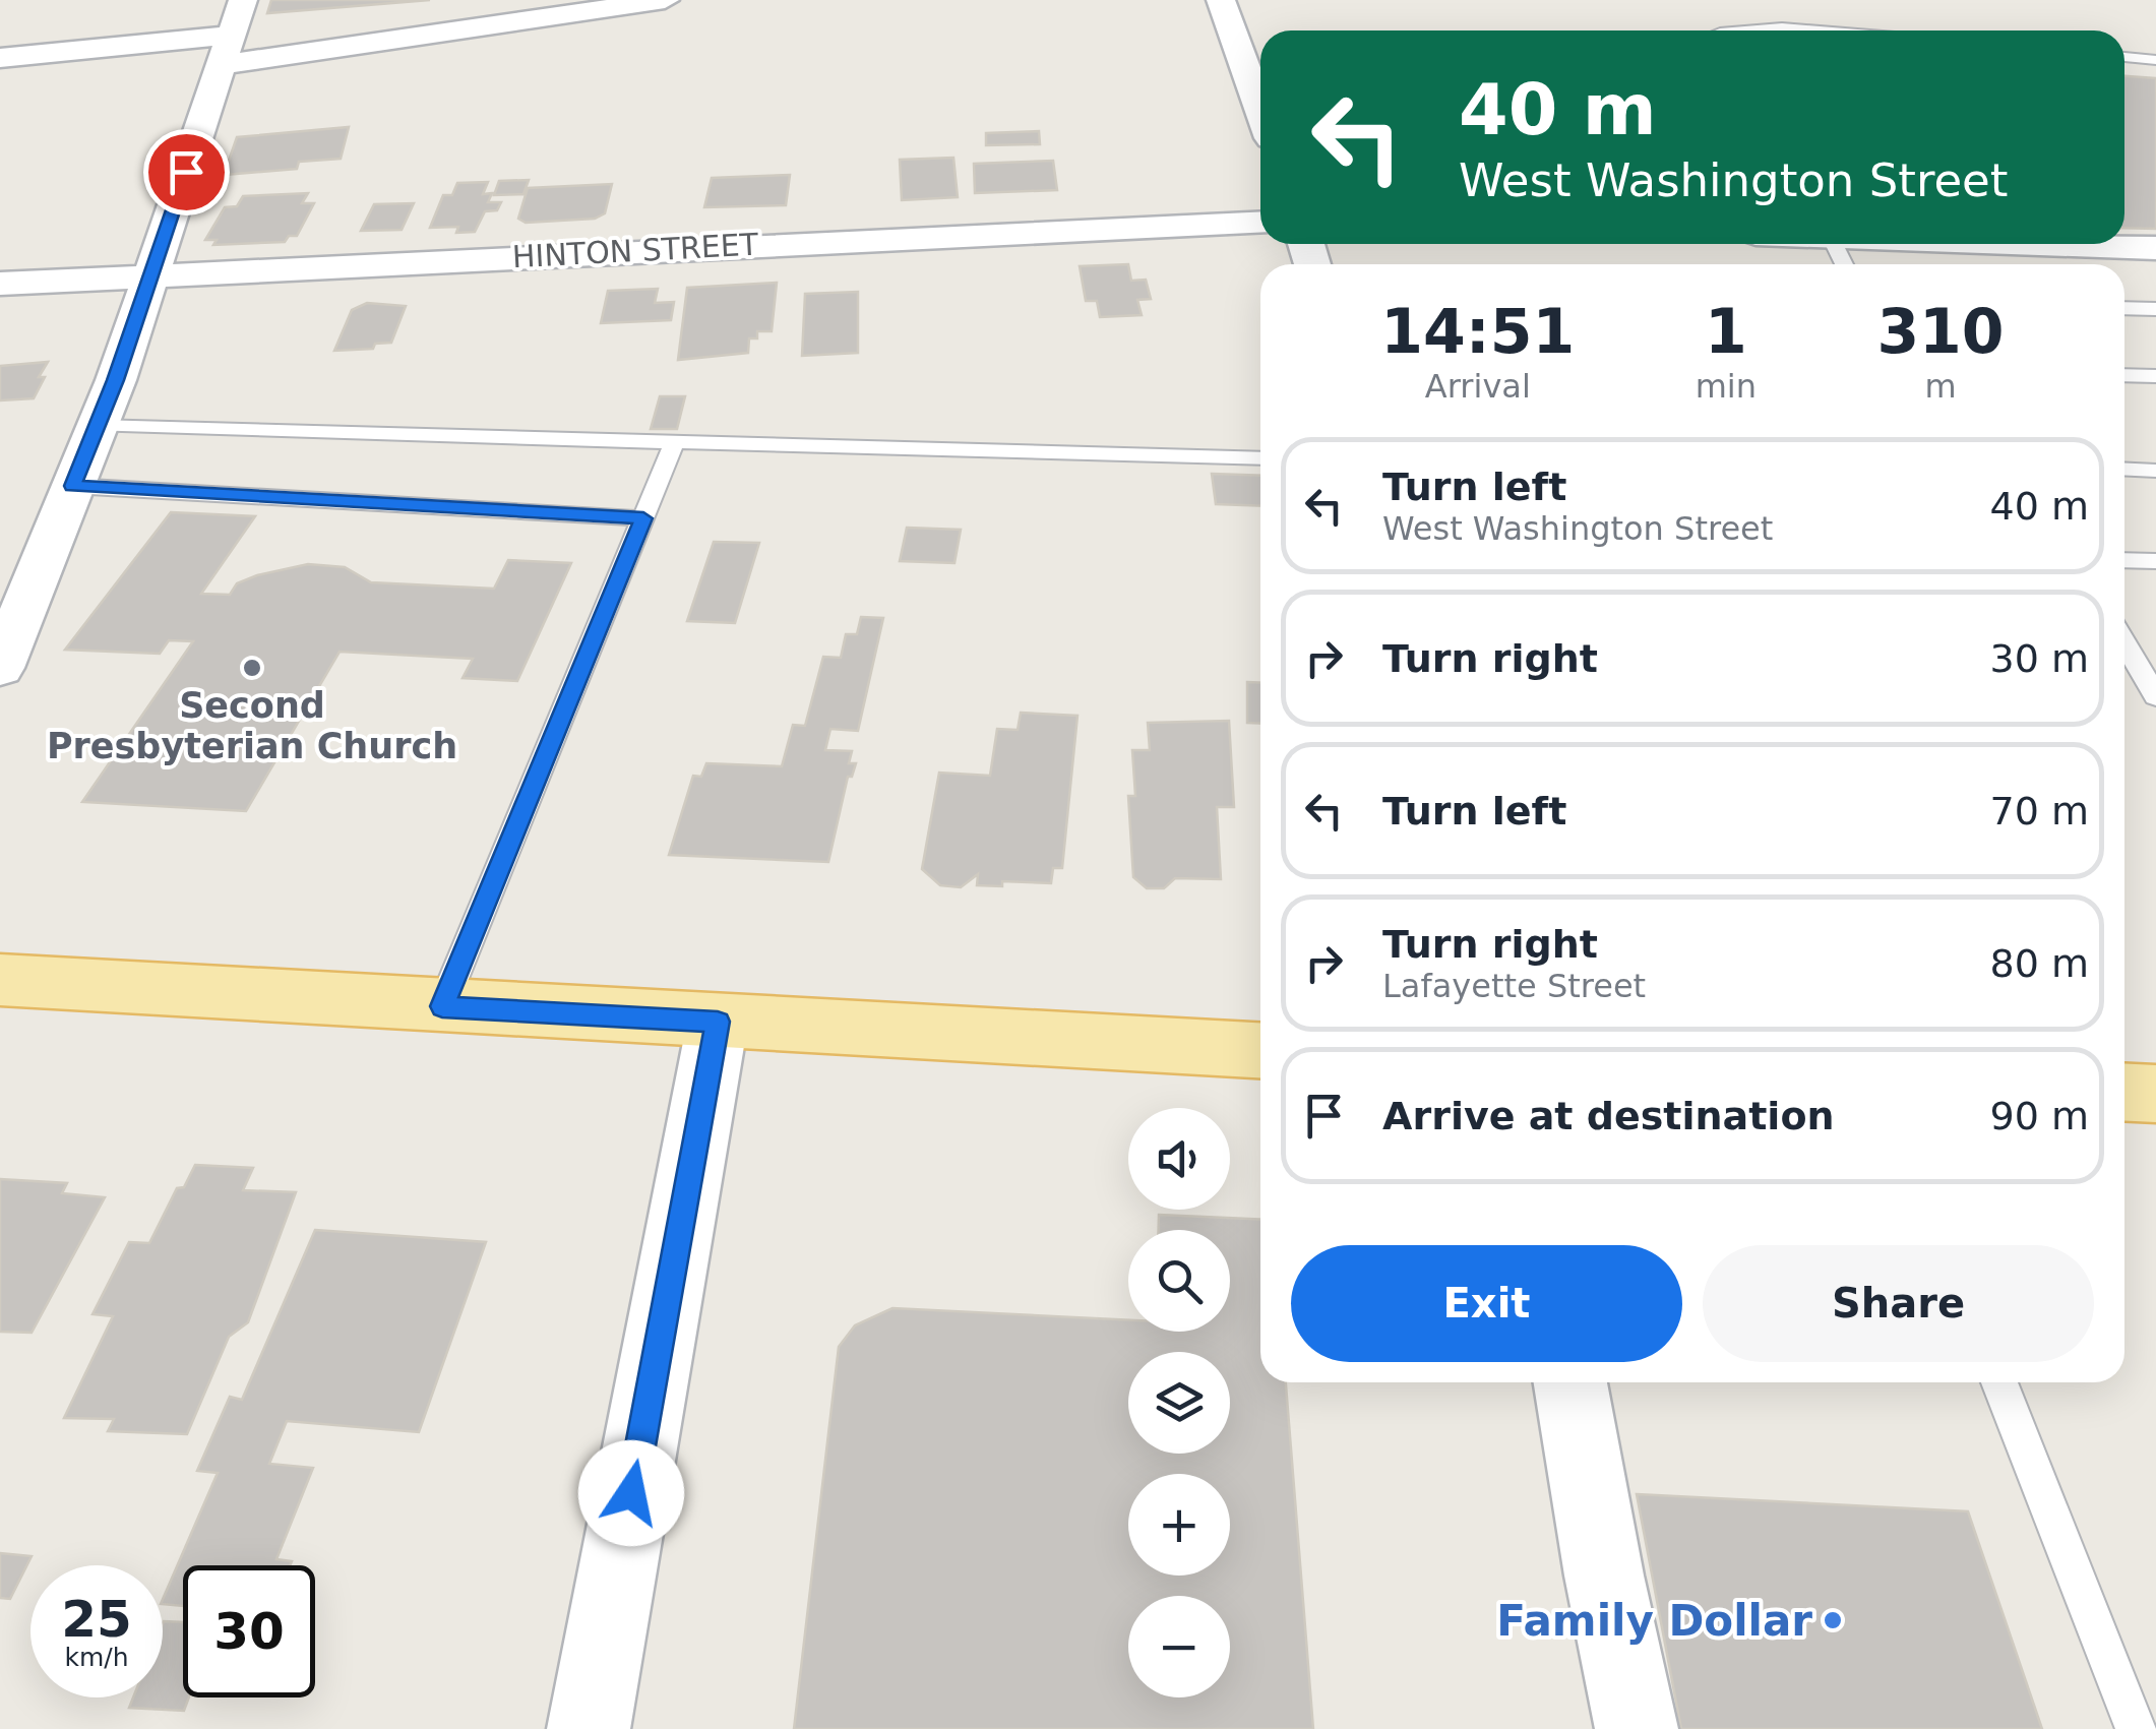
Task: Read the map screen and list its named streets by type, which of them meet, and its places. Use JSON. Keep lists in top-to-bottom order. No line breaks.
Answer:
{"streets":{"street":["HINTON STREET"]},"places":["Second Presbyterian Church","Family Dollar"],"page":{"turn":["40 m","West Washington Street"],"eta":["14:51","Arrival","1","min","310","m"],"list":[{"name":"Turn left","note":"West Washington Street","value":"40 m"},{"name":"Turn right","value":"30 m"},{"name":"Turn left","value":"70 m"},{"name":"Turn right","note":"Lafayette Street","value":"80 m"},{"name":"Arrive at destination","value":"90 m"}],"map_buttons":["+","−"],"buttons":["Exit","Share"],"speed":"25 km/h","limit":"30"}}
